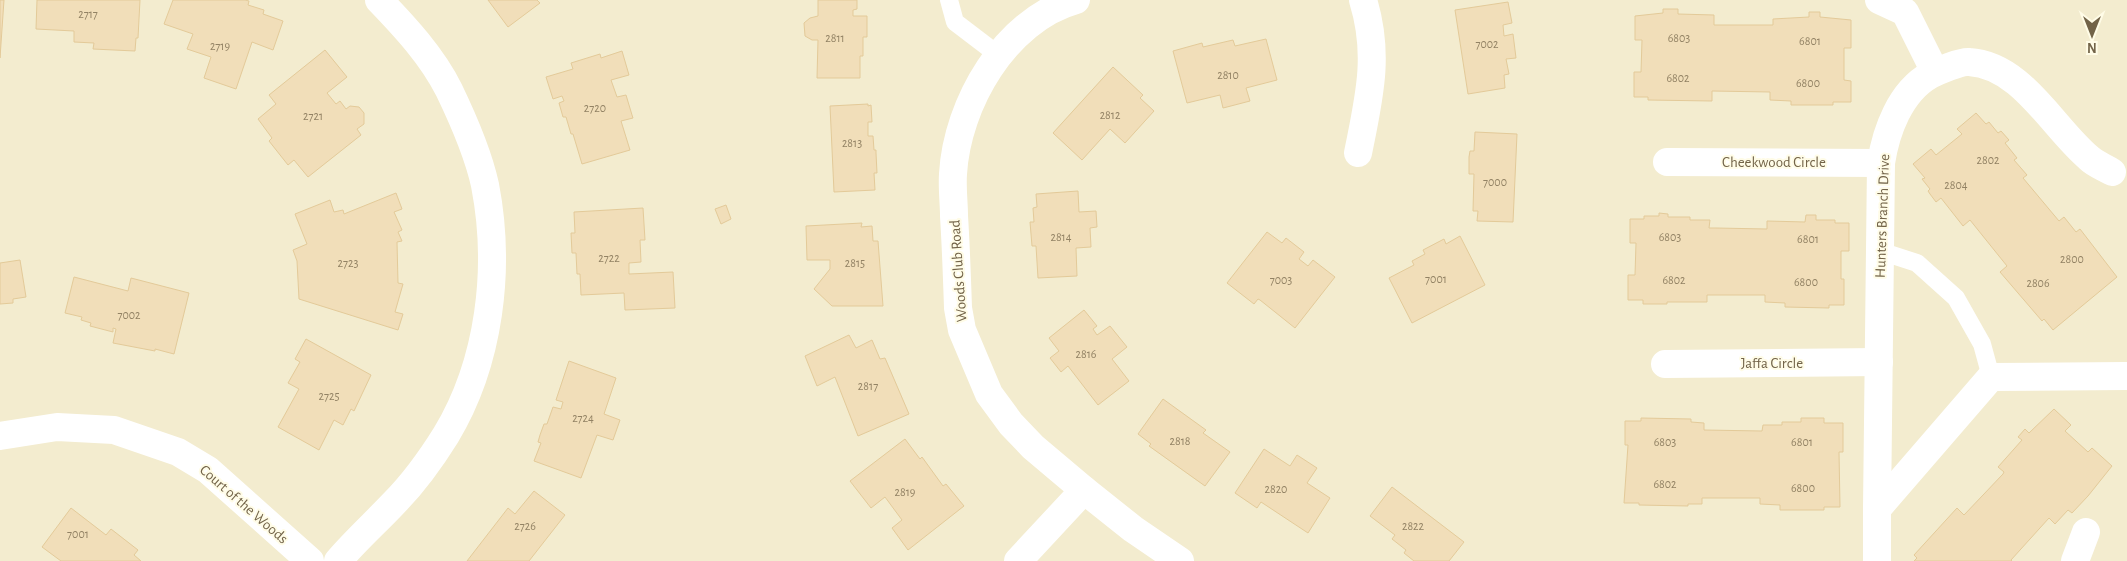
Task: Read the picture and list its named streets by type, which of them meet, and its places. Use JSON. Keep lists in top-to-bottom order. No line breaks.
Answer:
{"streets":{"street":["Cheekwood Circle","Hunters Branch Drive","Woods Club Road","Jaffa Circle","Court of the Woods"]},"crossings":[["Cheekwood Circle","Hunters Branch Drive"],["Hunters Branch Drive","Jaffa Circle"]],"house_numbers":["2717","2811","6803","6801","7002","2719","2810","6802","6800","2720","2812","2721","2813","2802","7000","2804","2814","6803","6801","2722","2800","2723","2815","7001","7003","6802","6800","2806","7002","2816","2817","2725","2724","2818","6803","6801","6802","6800","2820","2819","2726","2822","7001"],"north":"bottom"}
